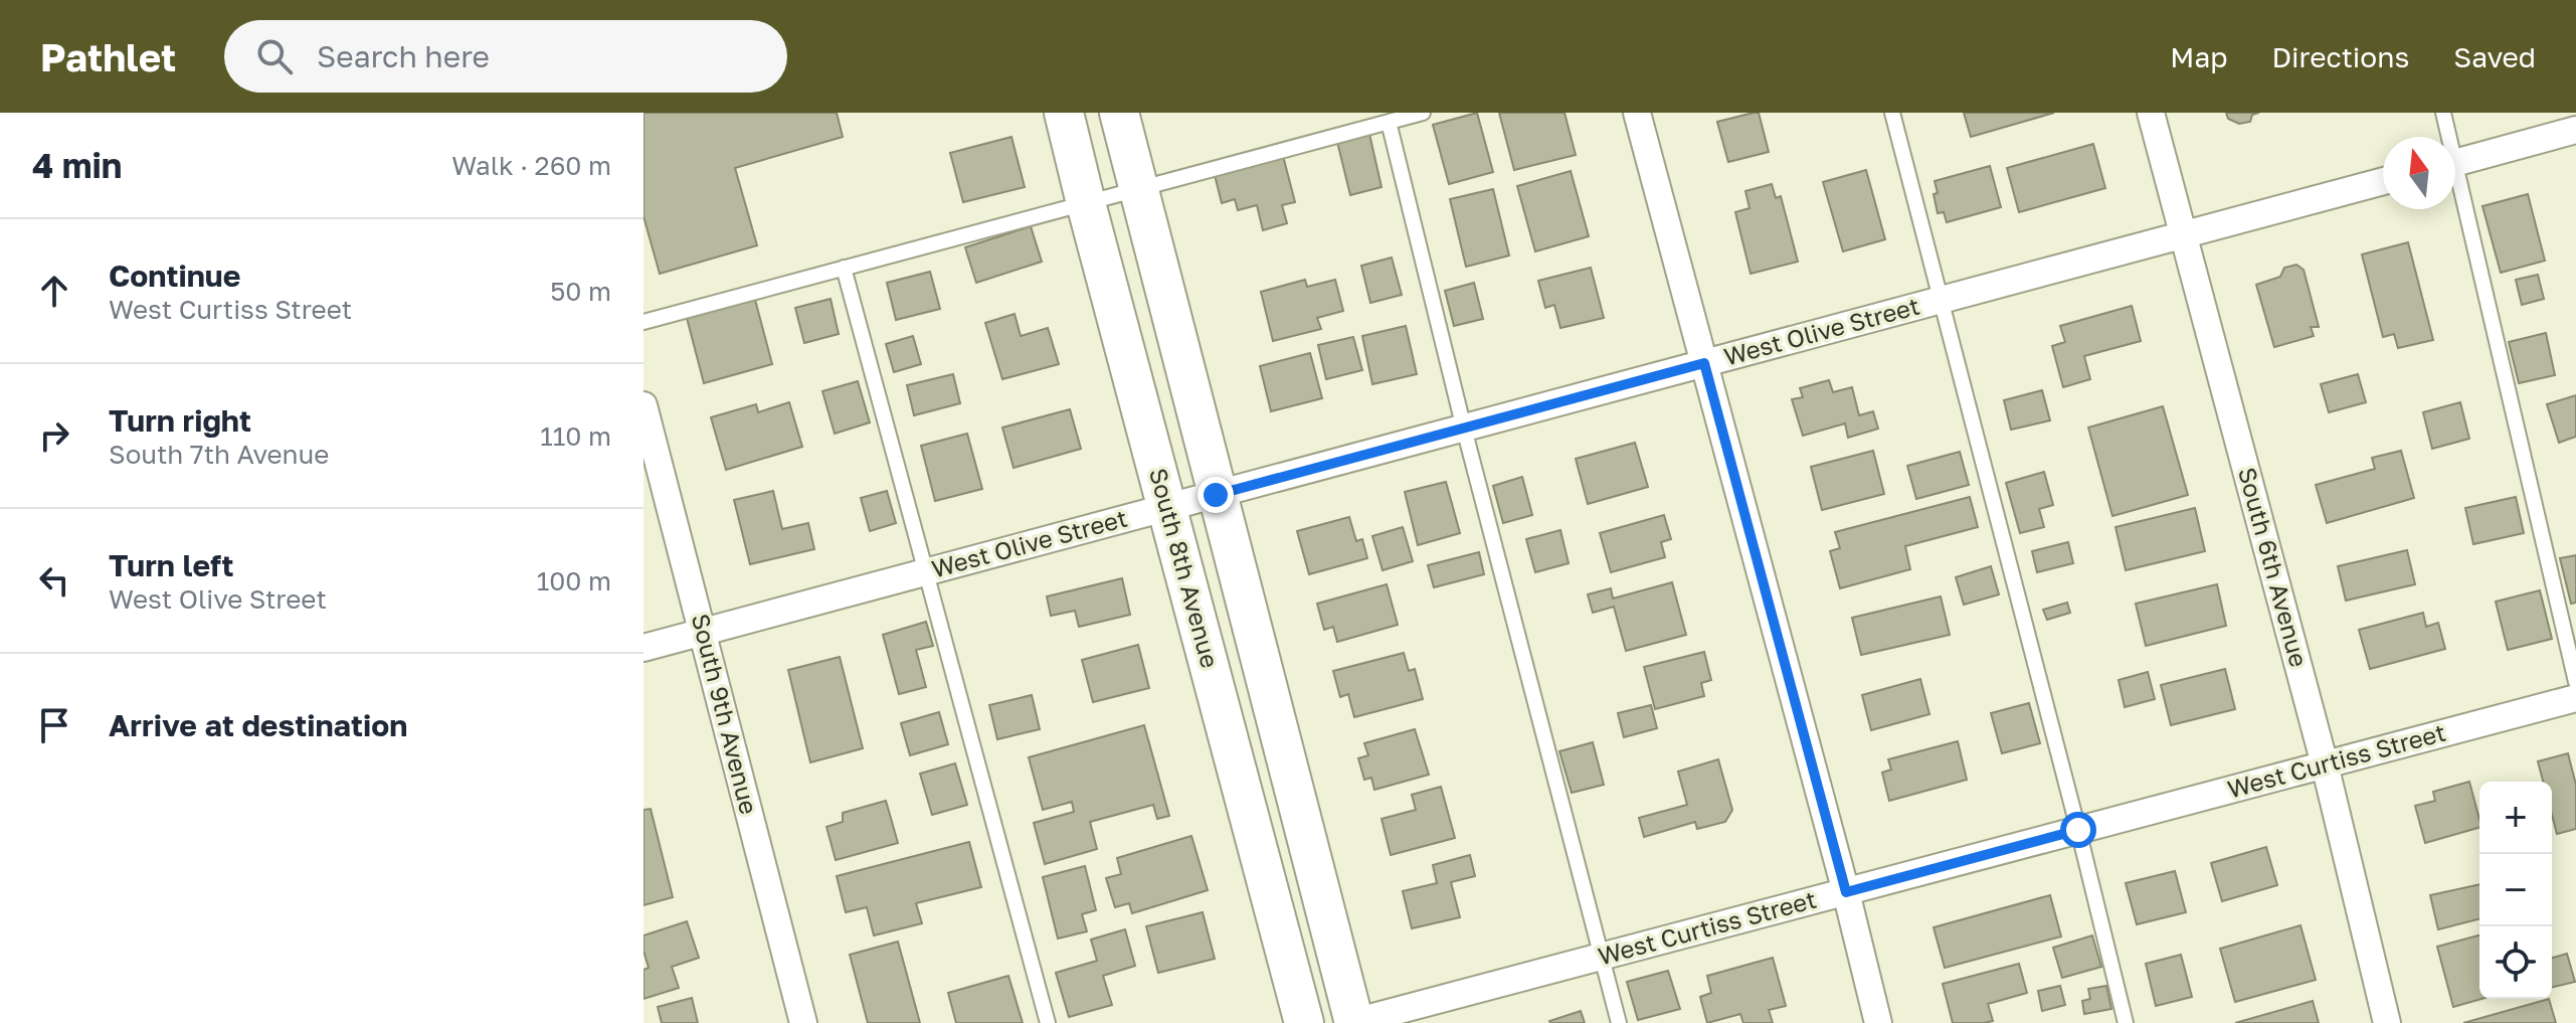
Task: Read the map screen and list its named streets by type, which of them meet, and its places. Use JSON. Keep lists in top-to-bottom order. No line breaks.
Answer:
{"streets":{"street":["West Olive Street","South 6th Avenue","South 8th Avenue","South 9th Avenue","West Curtiss Street"]},"crossings":[["West Olive Street","South 6th Avenue"],["West Olive Street","South 8th Avenue"],["West Olive Street","South 9th Avenue"],["South 6th Avenue","West Curtiss Street"],["South 8th Avenue","West Curtiss Street"]],"north":"top","page":{"header":"Pathlet","search":"Search here","nav":["Map","Directions","Saved"],"heading":["4 min","Walk · 260 m"],"list":[["Continue","West Curtiss Street","50 m"],["Turn right","South 7th Avenue","110 m"],["Turn left","West Olive Street","100 m"],"Arrive at destination"],"map_buttons":["+","−"]}}
